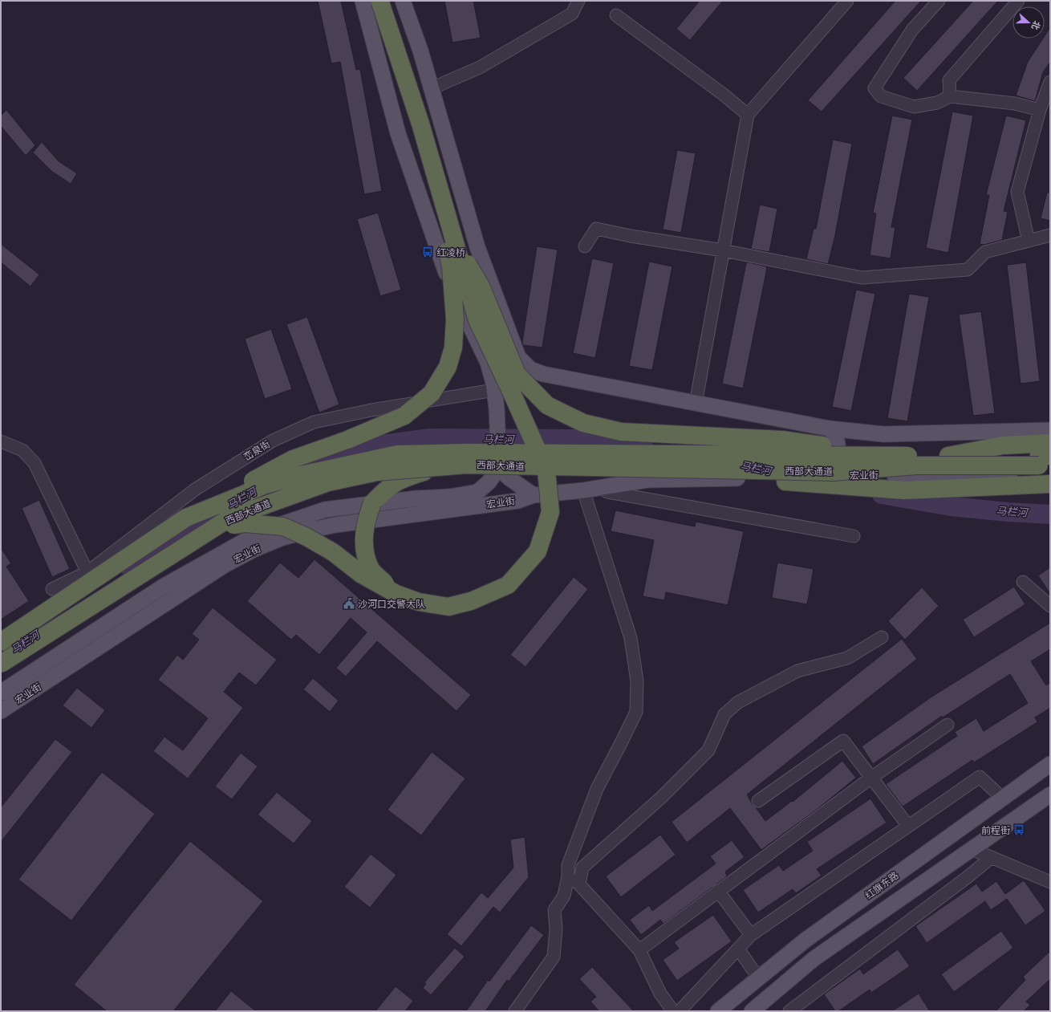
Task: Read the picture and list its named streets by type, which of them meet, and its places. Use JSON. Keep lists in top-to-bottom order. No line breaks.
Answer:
{"streets":{"highway":["西部大通道"],"main road":["宏业街","红旗东路"],"street":["峦泉街"]},"water":["马栏河"],"places":{"bus stop":["红凌桥","前程街"],"public building":["沙河口交警大队"]},"north":"right"}
